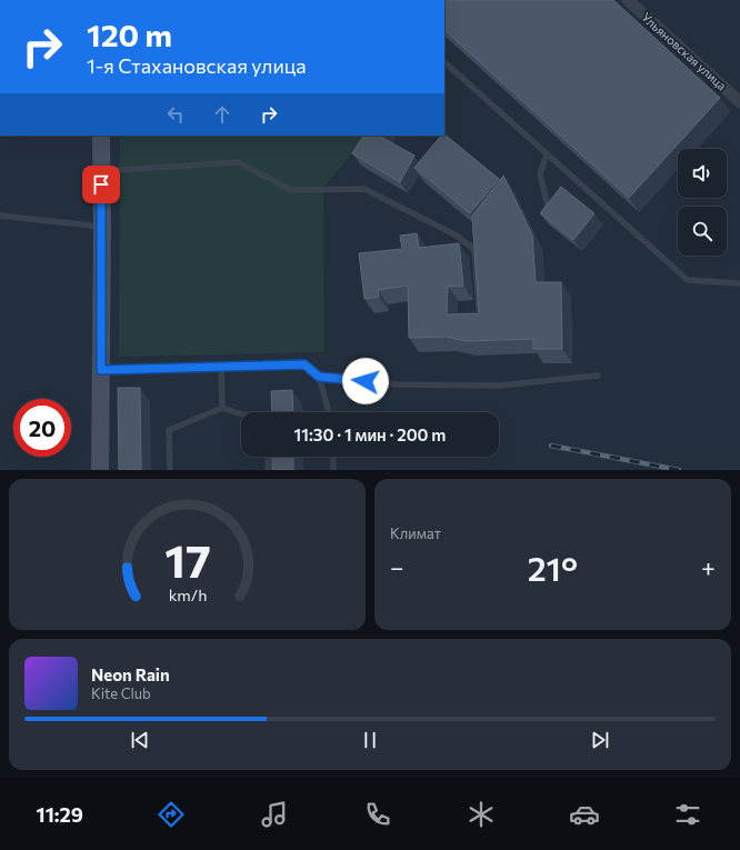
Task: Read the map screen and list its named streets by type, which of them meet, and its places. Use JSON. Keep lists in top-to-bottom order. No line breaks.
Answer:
{"streets":{"street":["Ульяновская улица"]},"page":{"turn":["120 m","1-я Стахановская улица"],"limit":"20","trip":"11:30 · 1 мин · 200 m","tile":"Климат","heat":["−","21°","+"],"song":["Neon Rain","Kite Club"],"tabs":"11:29","gauge":["17","km/h"]}}
